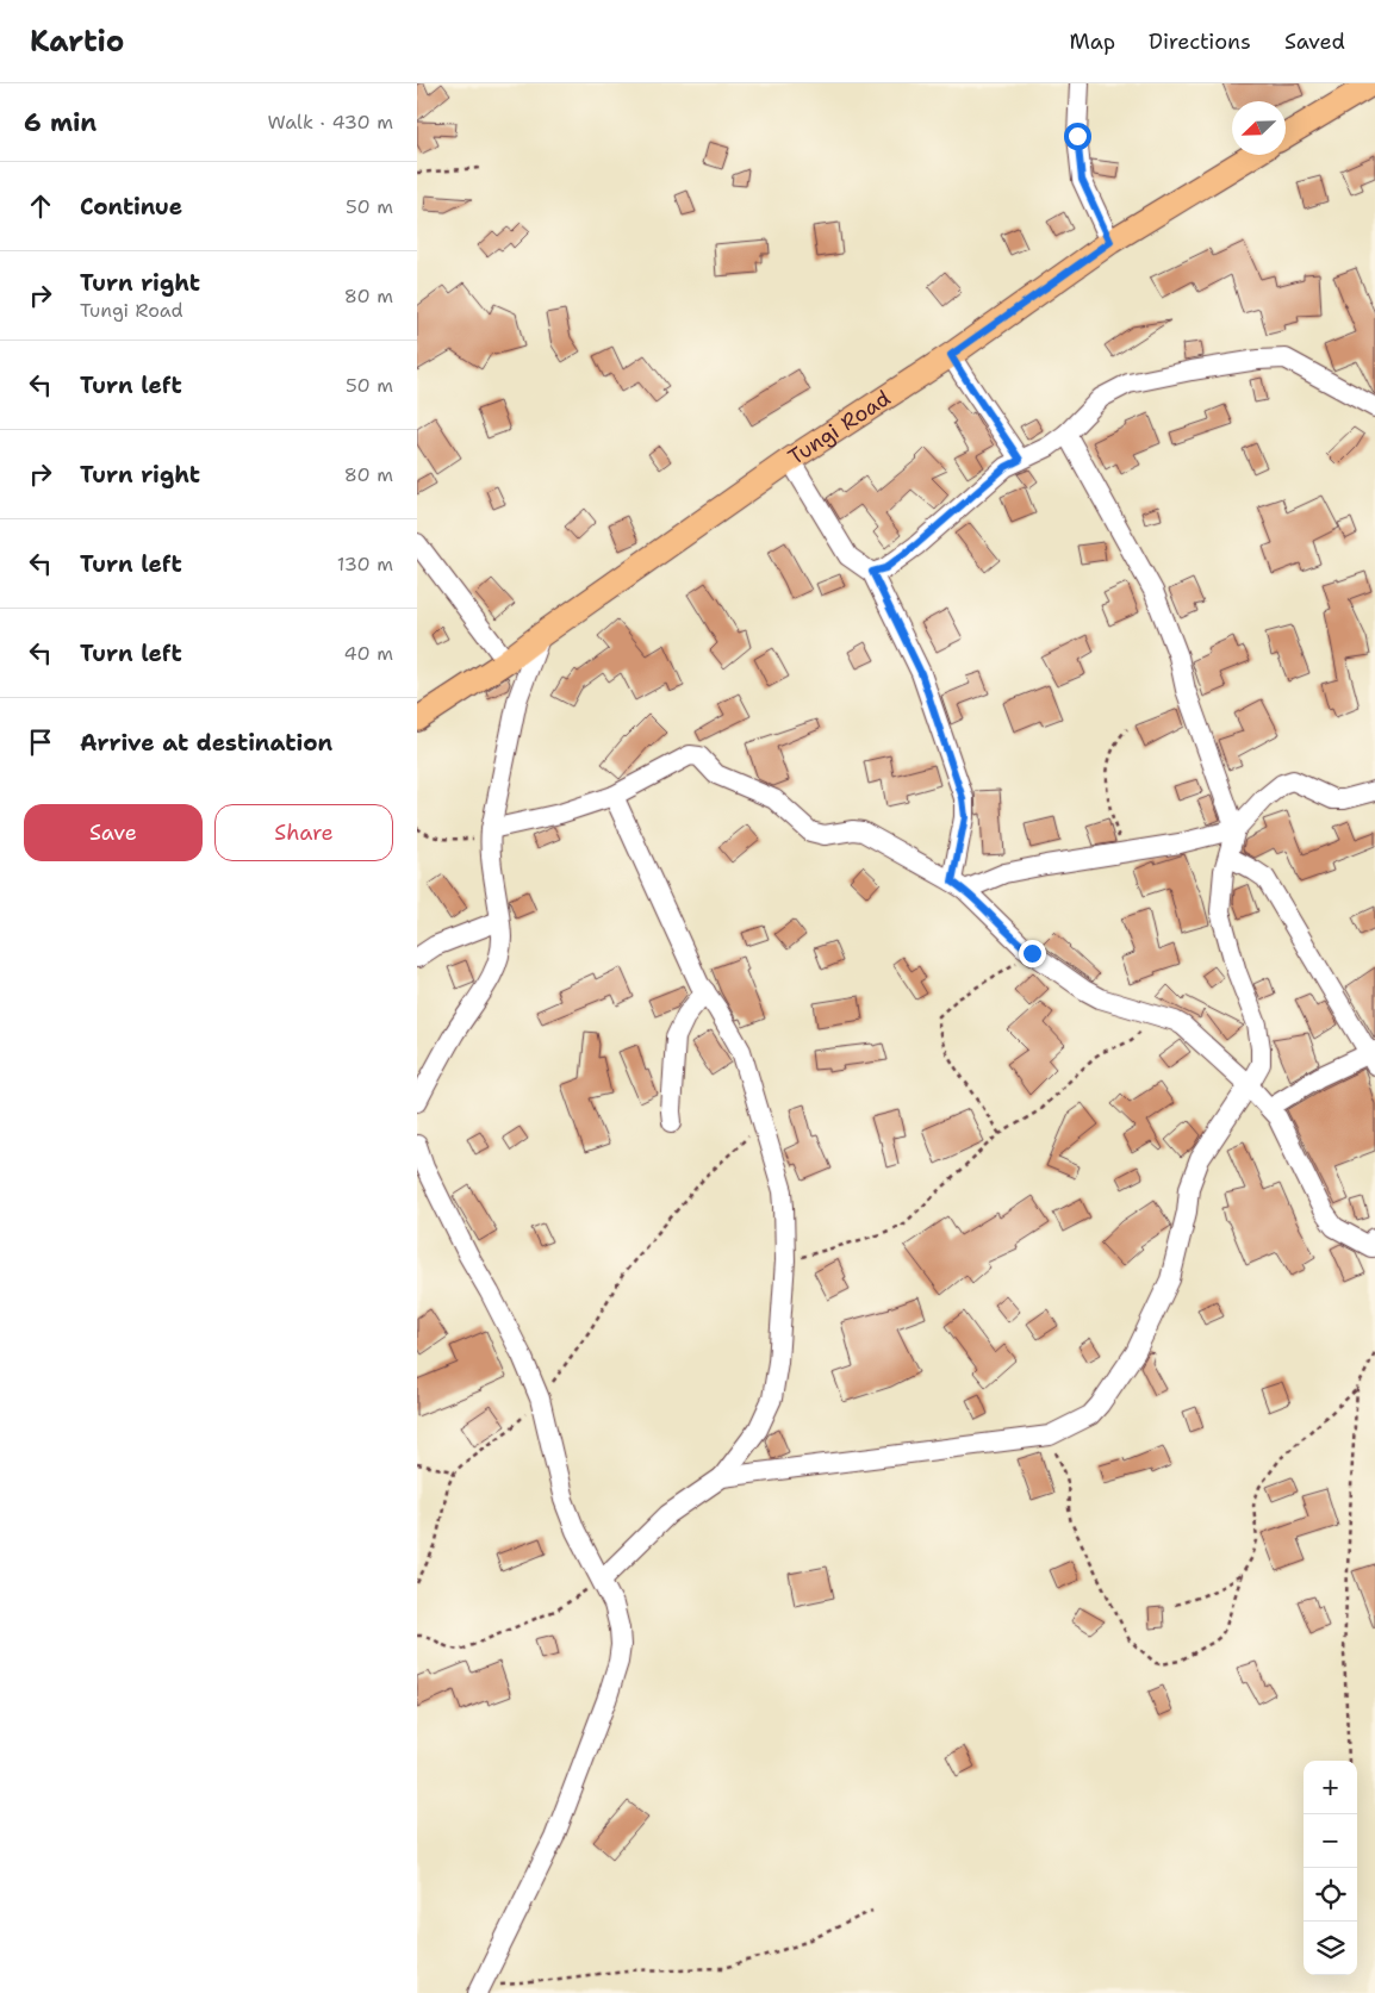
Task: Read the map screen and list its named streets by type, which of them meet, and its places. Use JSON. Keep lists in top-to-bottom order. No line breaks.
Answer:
{"streets":{"main road":["Tungi Road"]},"north":"bottom left","page":{"header":"Kartio","nav":["Map","Directions","Saved"],"heading":["6 min","Walk · 430 m"],"list":[["Continue","50 m"],["Turn right","Tungi Road","80 m"],["Turn left","50 m"],["Turn right","80 m"],["Turn left","130 m"],["Turn left","40 m"],"Arrive at destination"],"buttons":["Save","Share"],"map_buttons":["+","−"]}}
